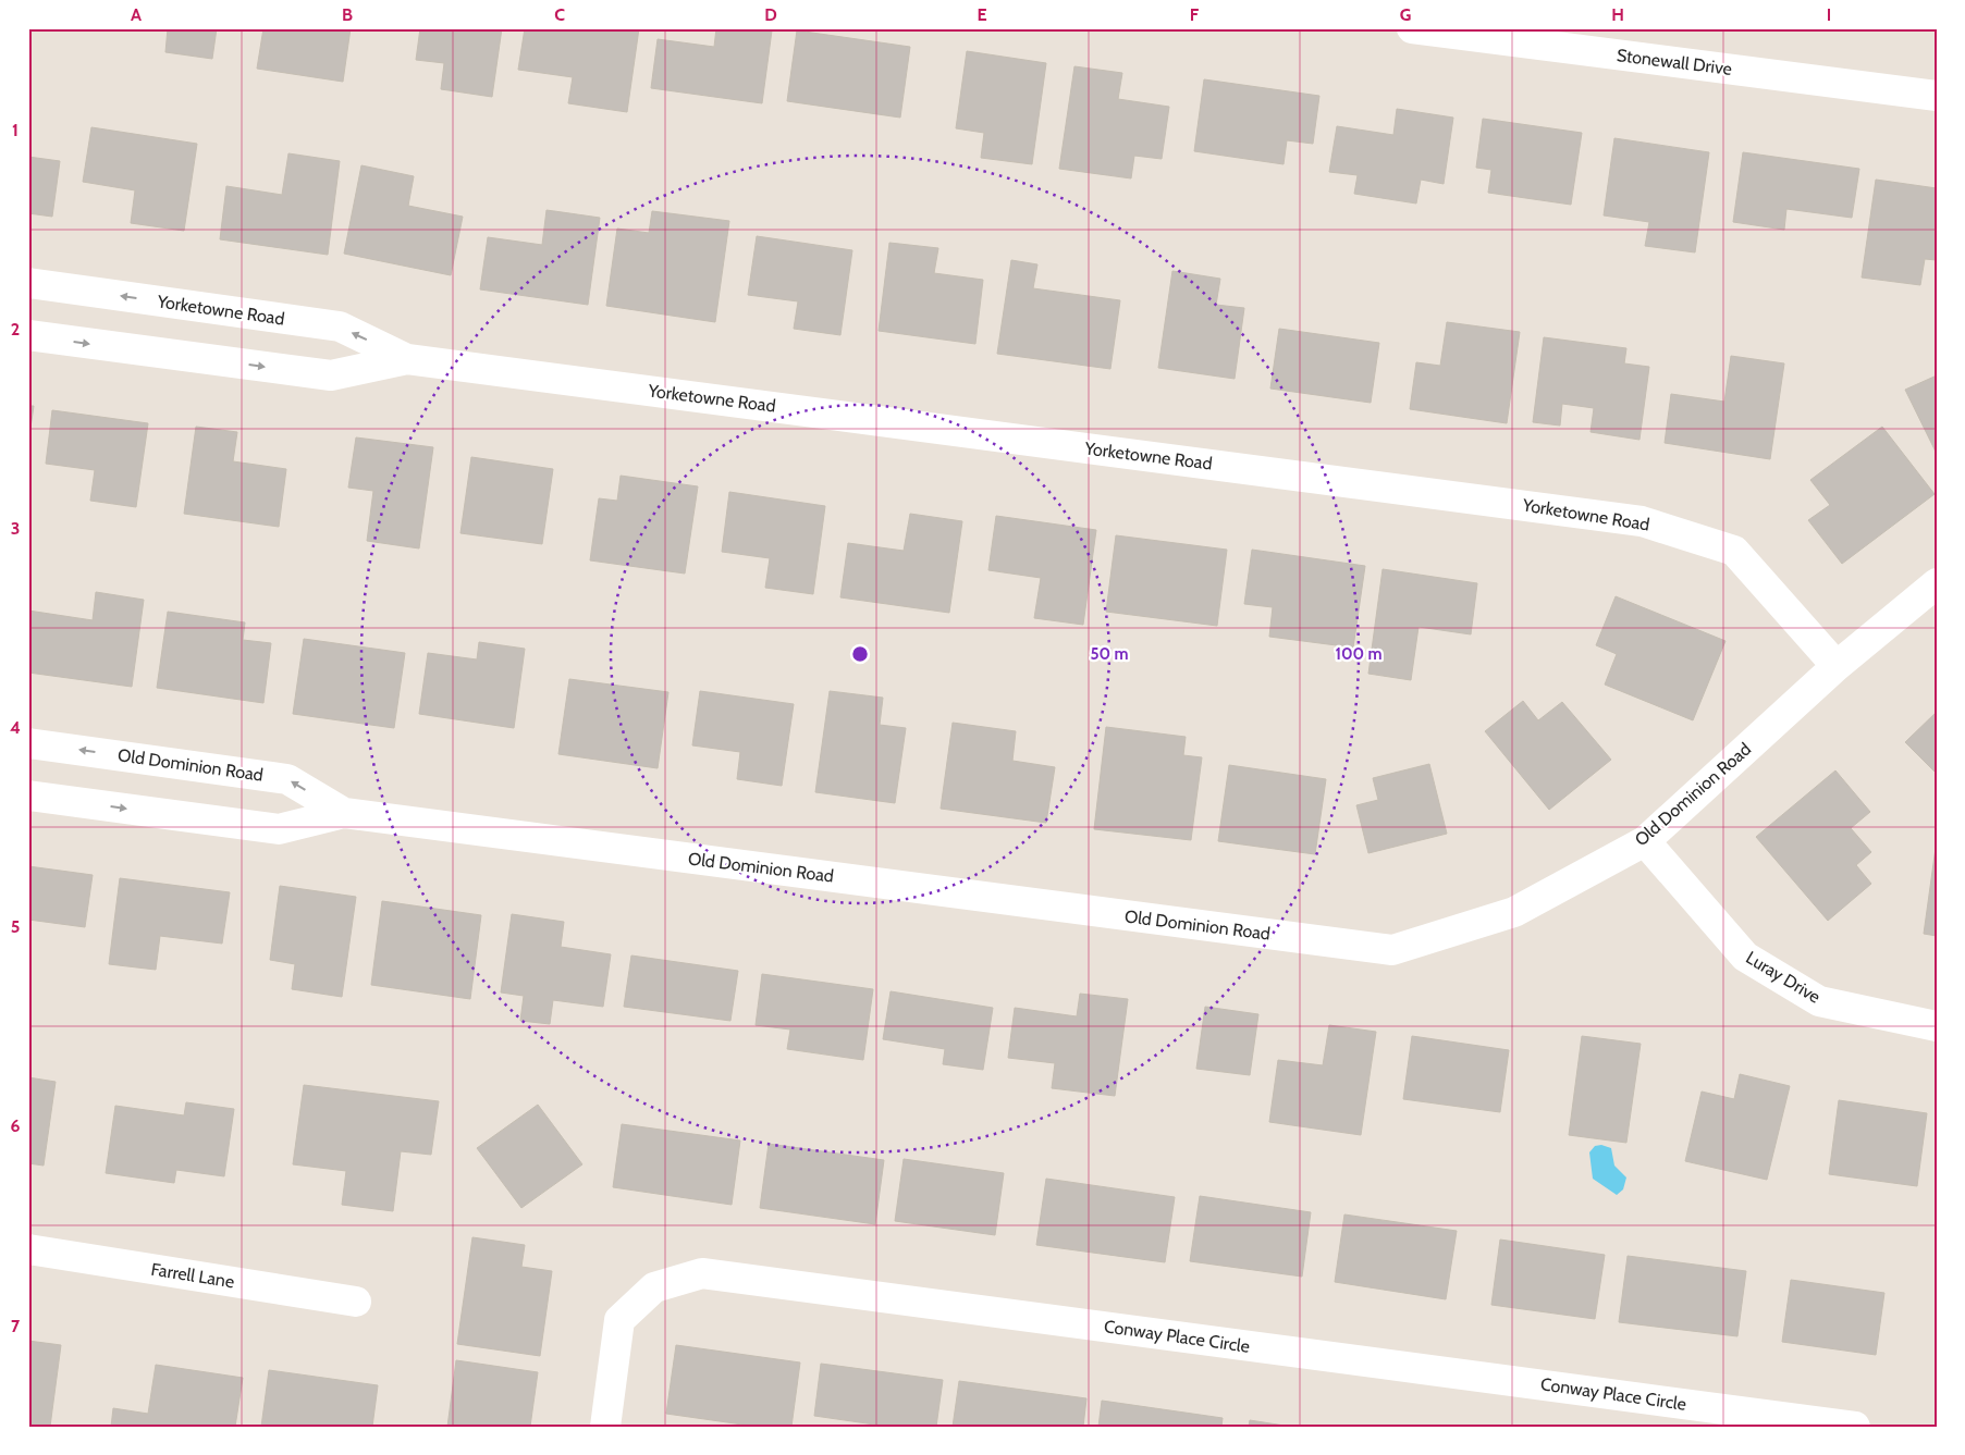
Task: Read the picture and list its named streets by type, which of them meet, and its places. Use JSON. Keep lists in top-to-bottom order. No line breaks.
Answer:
{"streets":{"street":["Stonewall Drive","Yorketowne Road","Old Dominion Road","Luray Drive","Farrell Lane","Conway Place Circle"]},"crossings":[["Yorketowne Road","Old Dominion Road"],["Old Dominion Road","Luray Drive"]],"grid":{"columns":["A","B","C","D","E","F","G","H","I"],"rows":["1","2","3","4","5","6","7"]},"rings":["50 m","100 m"]}
